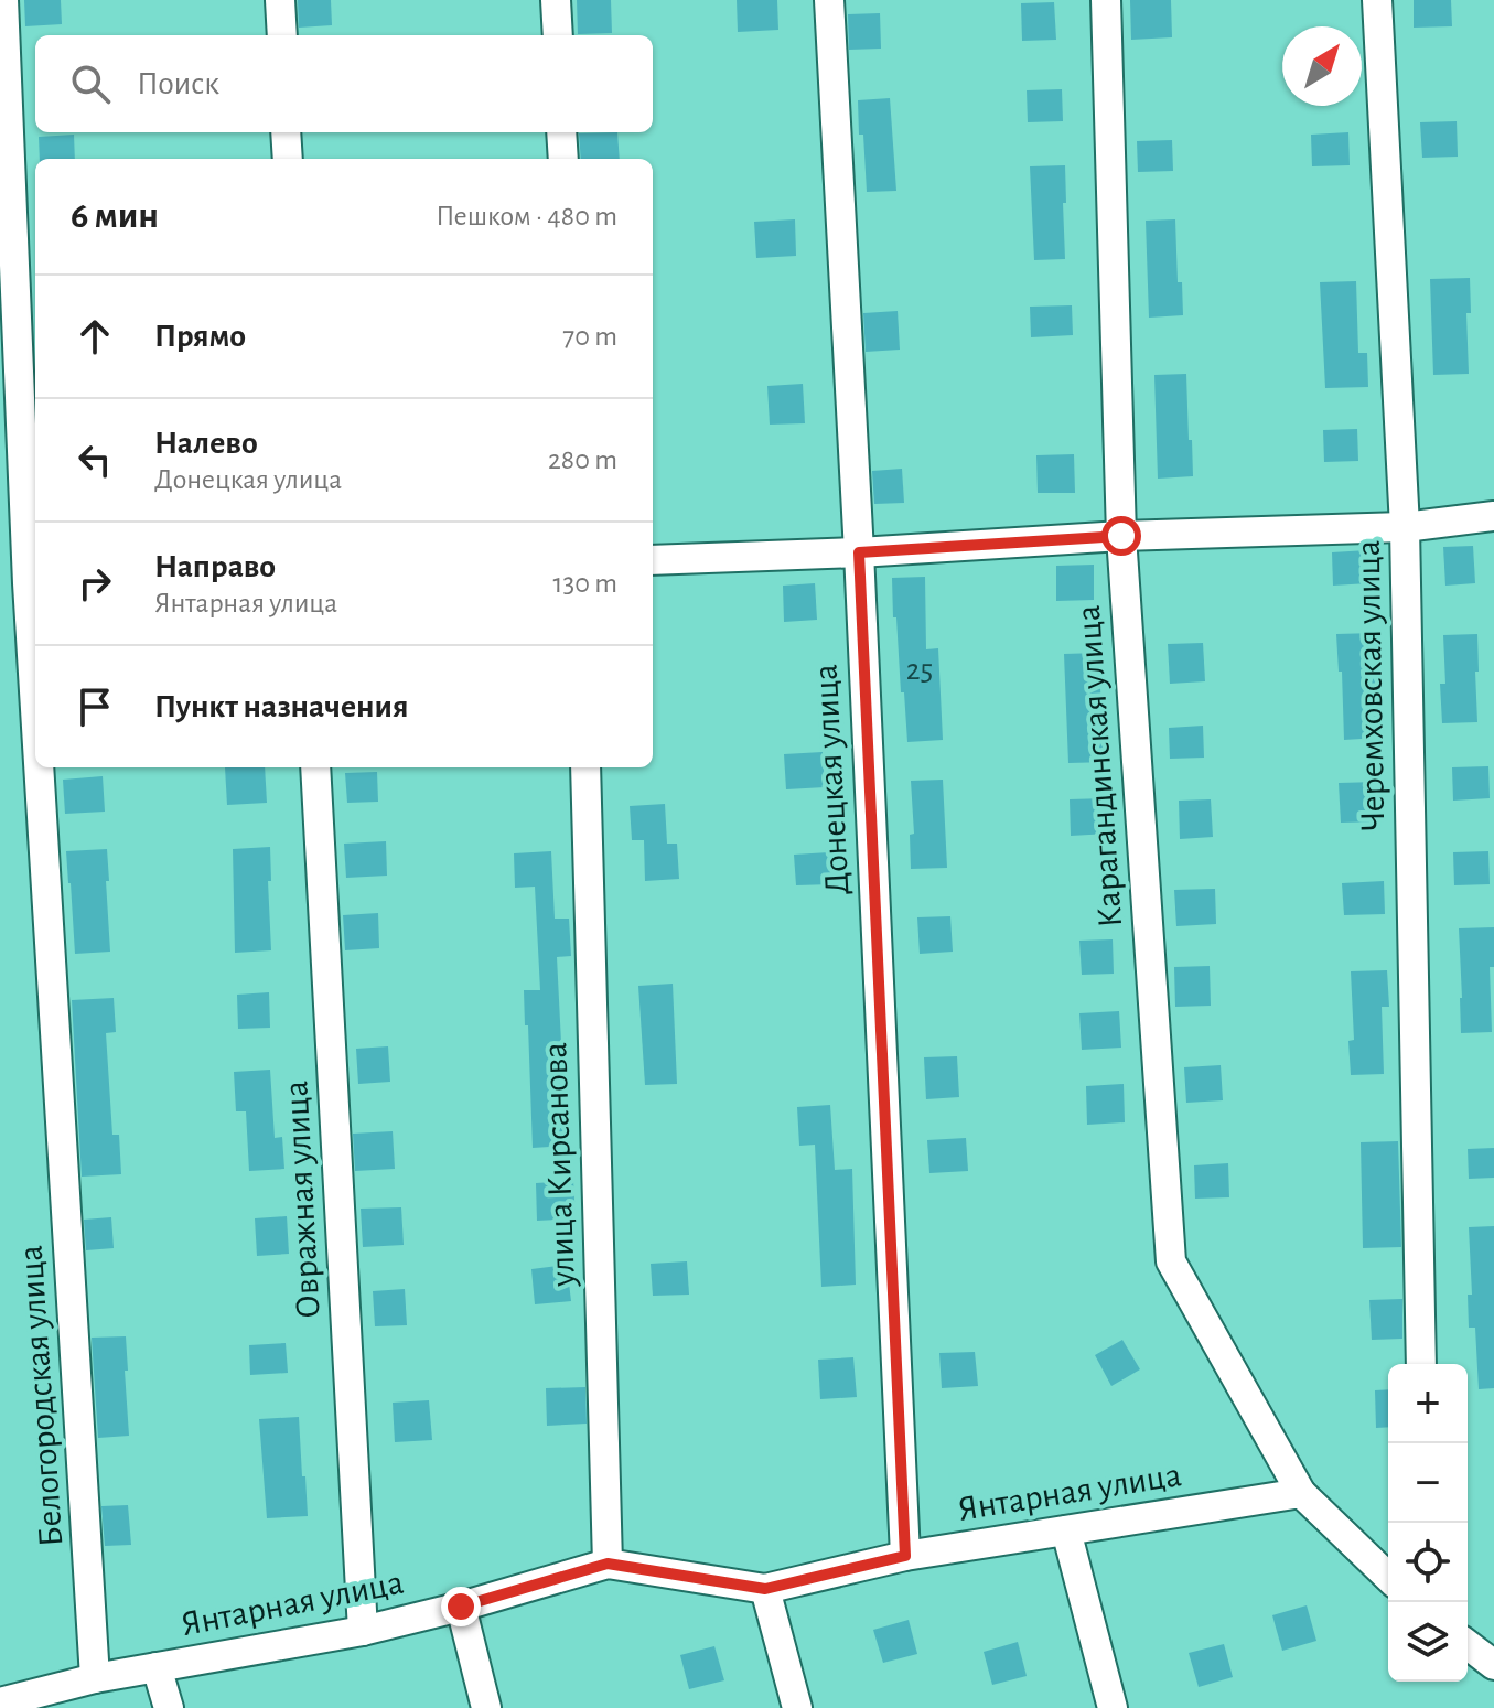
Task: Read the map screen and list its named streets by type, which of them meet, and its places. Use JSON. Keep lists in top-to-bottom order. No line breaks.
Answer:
{"streets":{"street":["Черемховская улица","Карагандинская улица","Донецкая улица","улица Кирсанова","Овражная улица","Белогородская улица","Янтарная улица"]},"crossings":[["Карагандинская улица","Янтарная улица"],["Донецкая улица","Янтарная улица"],["улица Кирсанова","Янтарная улица"],["Овражная улица","Янтарная улица"],["Белогородская улица","Янтарная улица"]],"house_numbers":["25"],"north":"top right","page":{"search":"Поиск","heading":["6 мин","Пешком · 480 m"],"list":[["Прямо","70 m"],["Налево","Донецкая улица","280 m"],["Направо","Янтарная улица","130 m"],"Пункт назначения"],"map_buttons":["+","−"]}}
